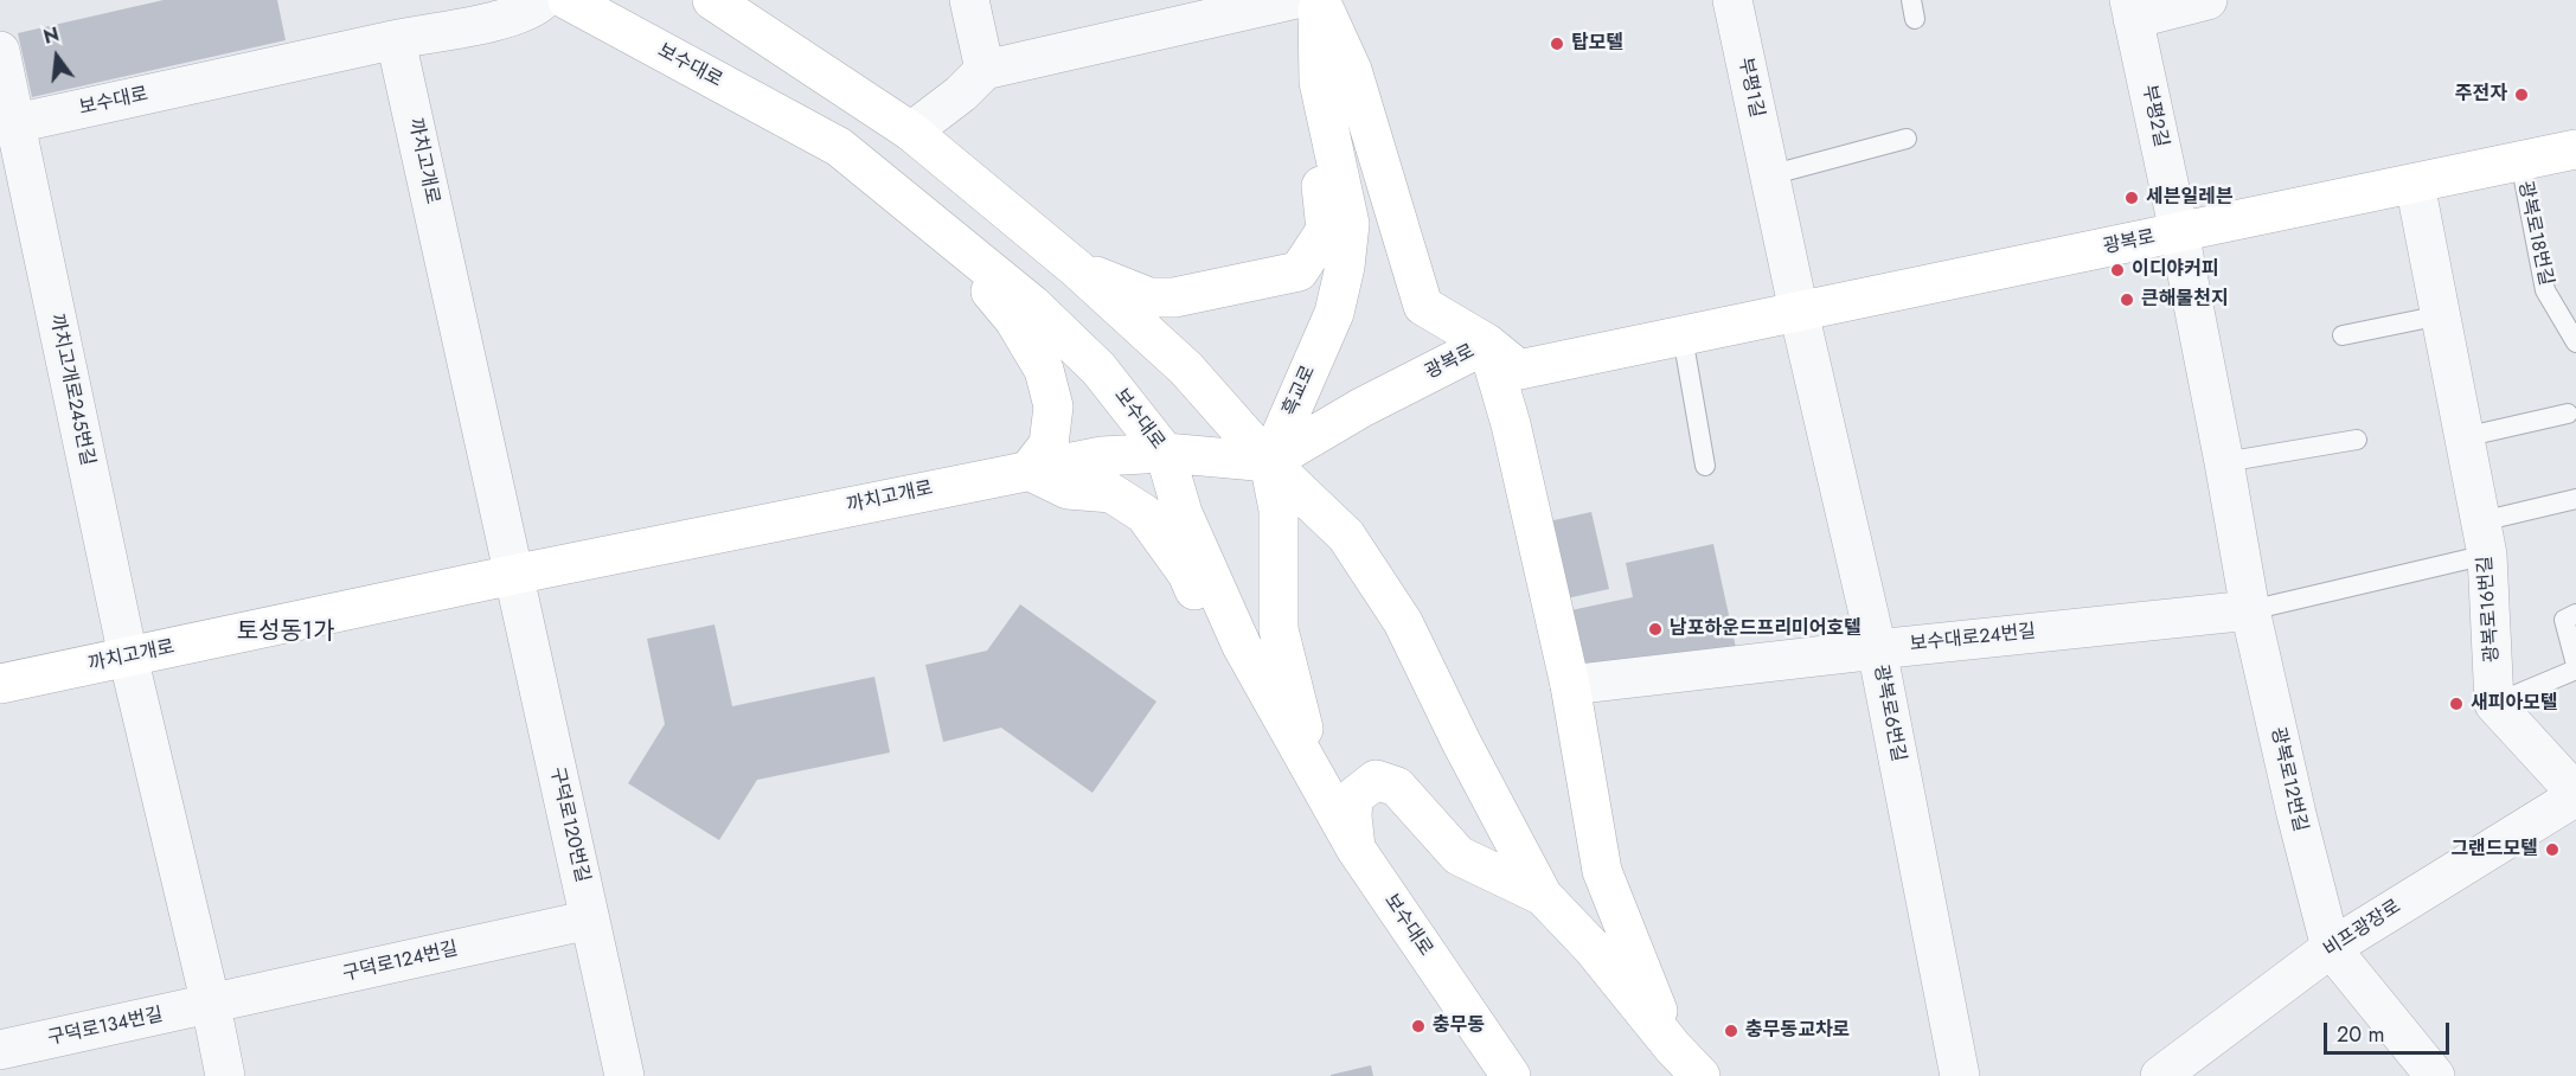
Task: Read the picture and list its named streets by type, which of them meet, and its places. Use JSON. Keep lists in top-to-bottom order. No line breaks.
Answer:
{"streets":{"main road":["보수대로","까치고개로","광복로","흑교로"],"street":["부평1길","부평2길","까치고개로245번길","광복로16번길","보수대로24번길","광복로6번길","광복로12번길","구덕로120번길","비프광장로","구덕로124번길","구덕로134번길"],"lane":["광복로18번길"]},"crossings":[["보수대로","까치고개로"],["보수대로","까치고개로245번길"],["부평1길","광복로"],["부평1길","광복로6번길"],["부평2길","광복로"],["부평2길","광복로12번길"],["까치고개로","광복로"],["까치고개로","까치고개로245번길"],["까치고개로","흑교로"],["까치고개로","구덕로120번길"],["광복로18번길","광복로"],["광복로","흑교로"],["광복로","광복로16번길"],["광복로","광복로6번길"],["광복로","광복로12번길"],["보수대로24번길","광복로6번길"],["보수대로24번길","광복로12번길"],["광복로12번길","비프광장로"],["구덕로120번길","구덕로124번길"],["구덕로124번길","구덕로134번길"]],"districts":["토성동1가"],"places":["탑모텔","주전자","세븐일레븐","이디야커피","큰해물천지","남포하운드프리미어호텔","새피아모텔","그랜드모텔","충무동","충무동교차로"],"scale_bar":"20 m","north":"top"}
